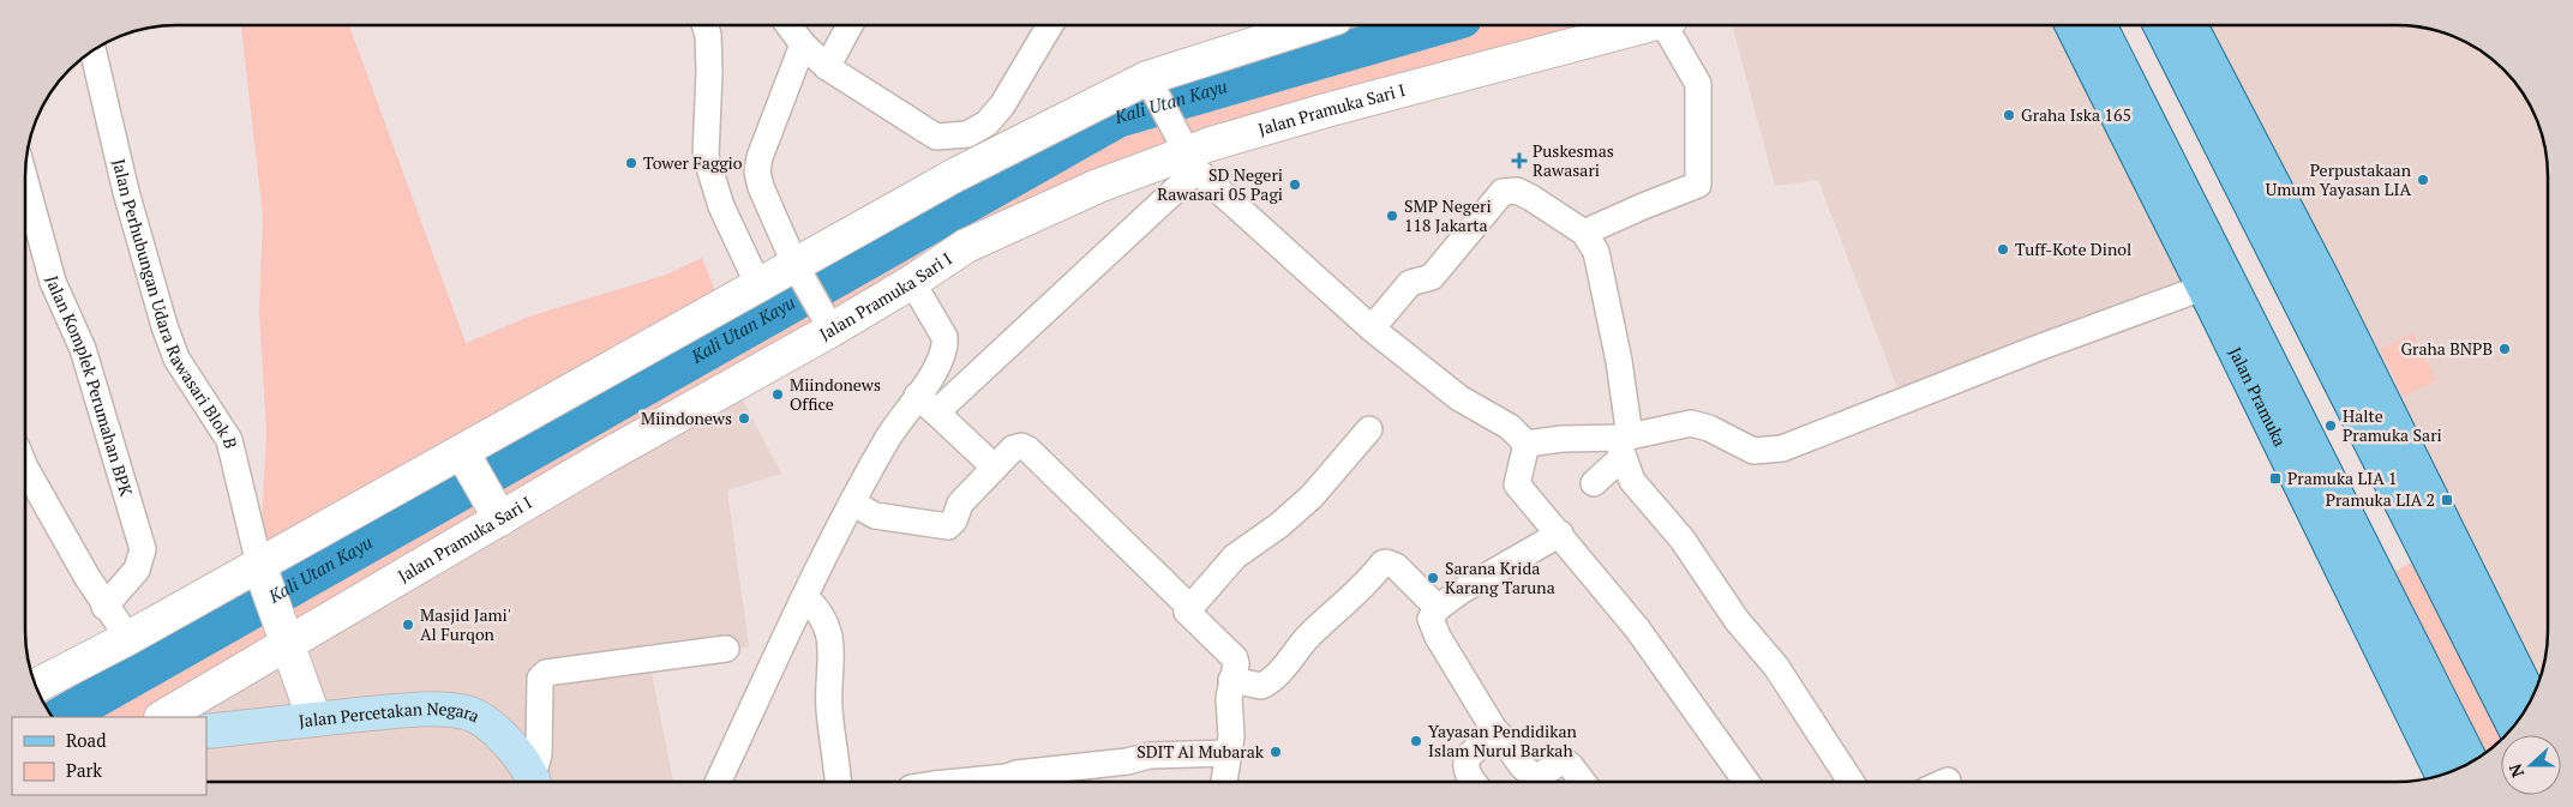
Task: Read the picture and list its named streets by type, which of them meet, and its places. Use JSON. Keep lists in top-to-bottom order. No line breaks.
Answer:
{"streets":{"main road":["Jalan Pramuka","Jalan Percetakan Negara"],"street":["Jalan Pramuka Sari I","Jalan Perhubungan Udara Rawasari Blok B","Jalan Komplek Perumahan BPK"]},"water":["Kali Utan Kayu"],"places":{"other":["Graha Iska 165","Tower Faggio","Perpustakaan Umum Yayasan LIA","SD Negeri Rawasari 05 Pagi","SMP Negeri 118 Jakarta","Tuff-Kote Dinol","Graha BNPB","Miindonews Office","Miindonews","Halte Pramuka Sari","Sarana Krida Karang Taruna","Masjid Jami' Al Furqon","Yayasan Pendidikan Islam Nurul Barkah","SDIT Al Mubarak"],"health":["Puskesmas Rawasari"],"transit":["Pramuka LIA 1","Pramuka LIA 2"]},"legend":["Road","Park"],"north":"left"}
